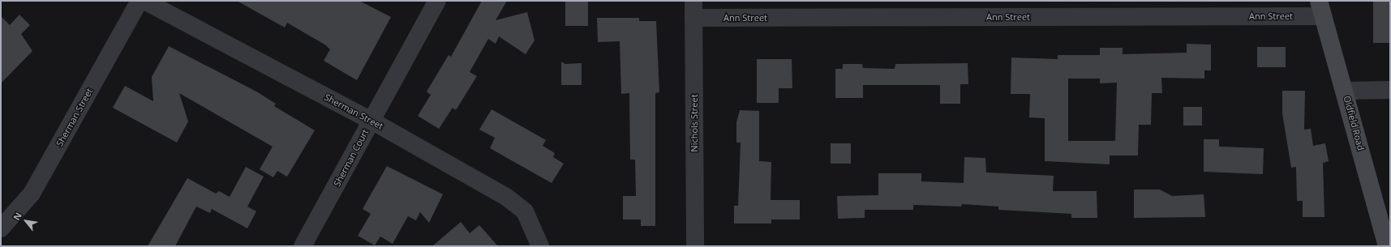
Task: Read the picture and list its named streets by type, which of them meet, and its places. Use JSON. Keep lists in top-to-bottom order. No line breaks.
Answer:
{"streets":{"street":["Ann Street","Sherman Street","Nichols Street","Oldfield Road","Sherman Court"]},"crossings":[["Ann Street","Nichols Street"],["Ann Street","Oldfield Road"],["Sherman Street","Sherman Court"]],"north":"top left"}
